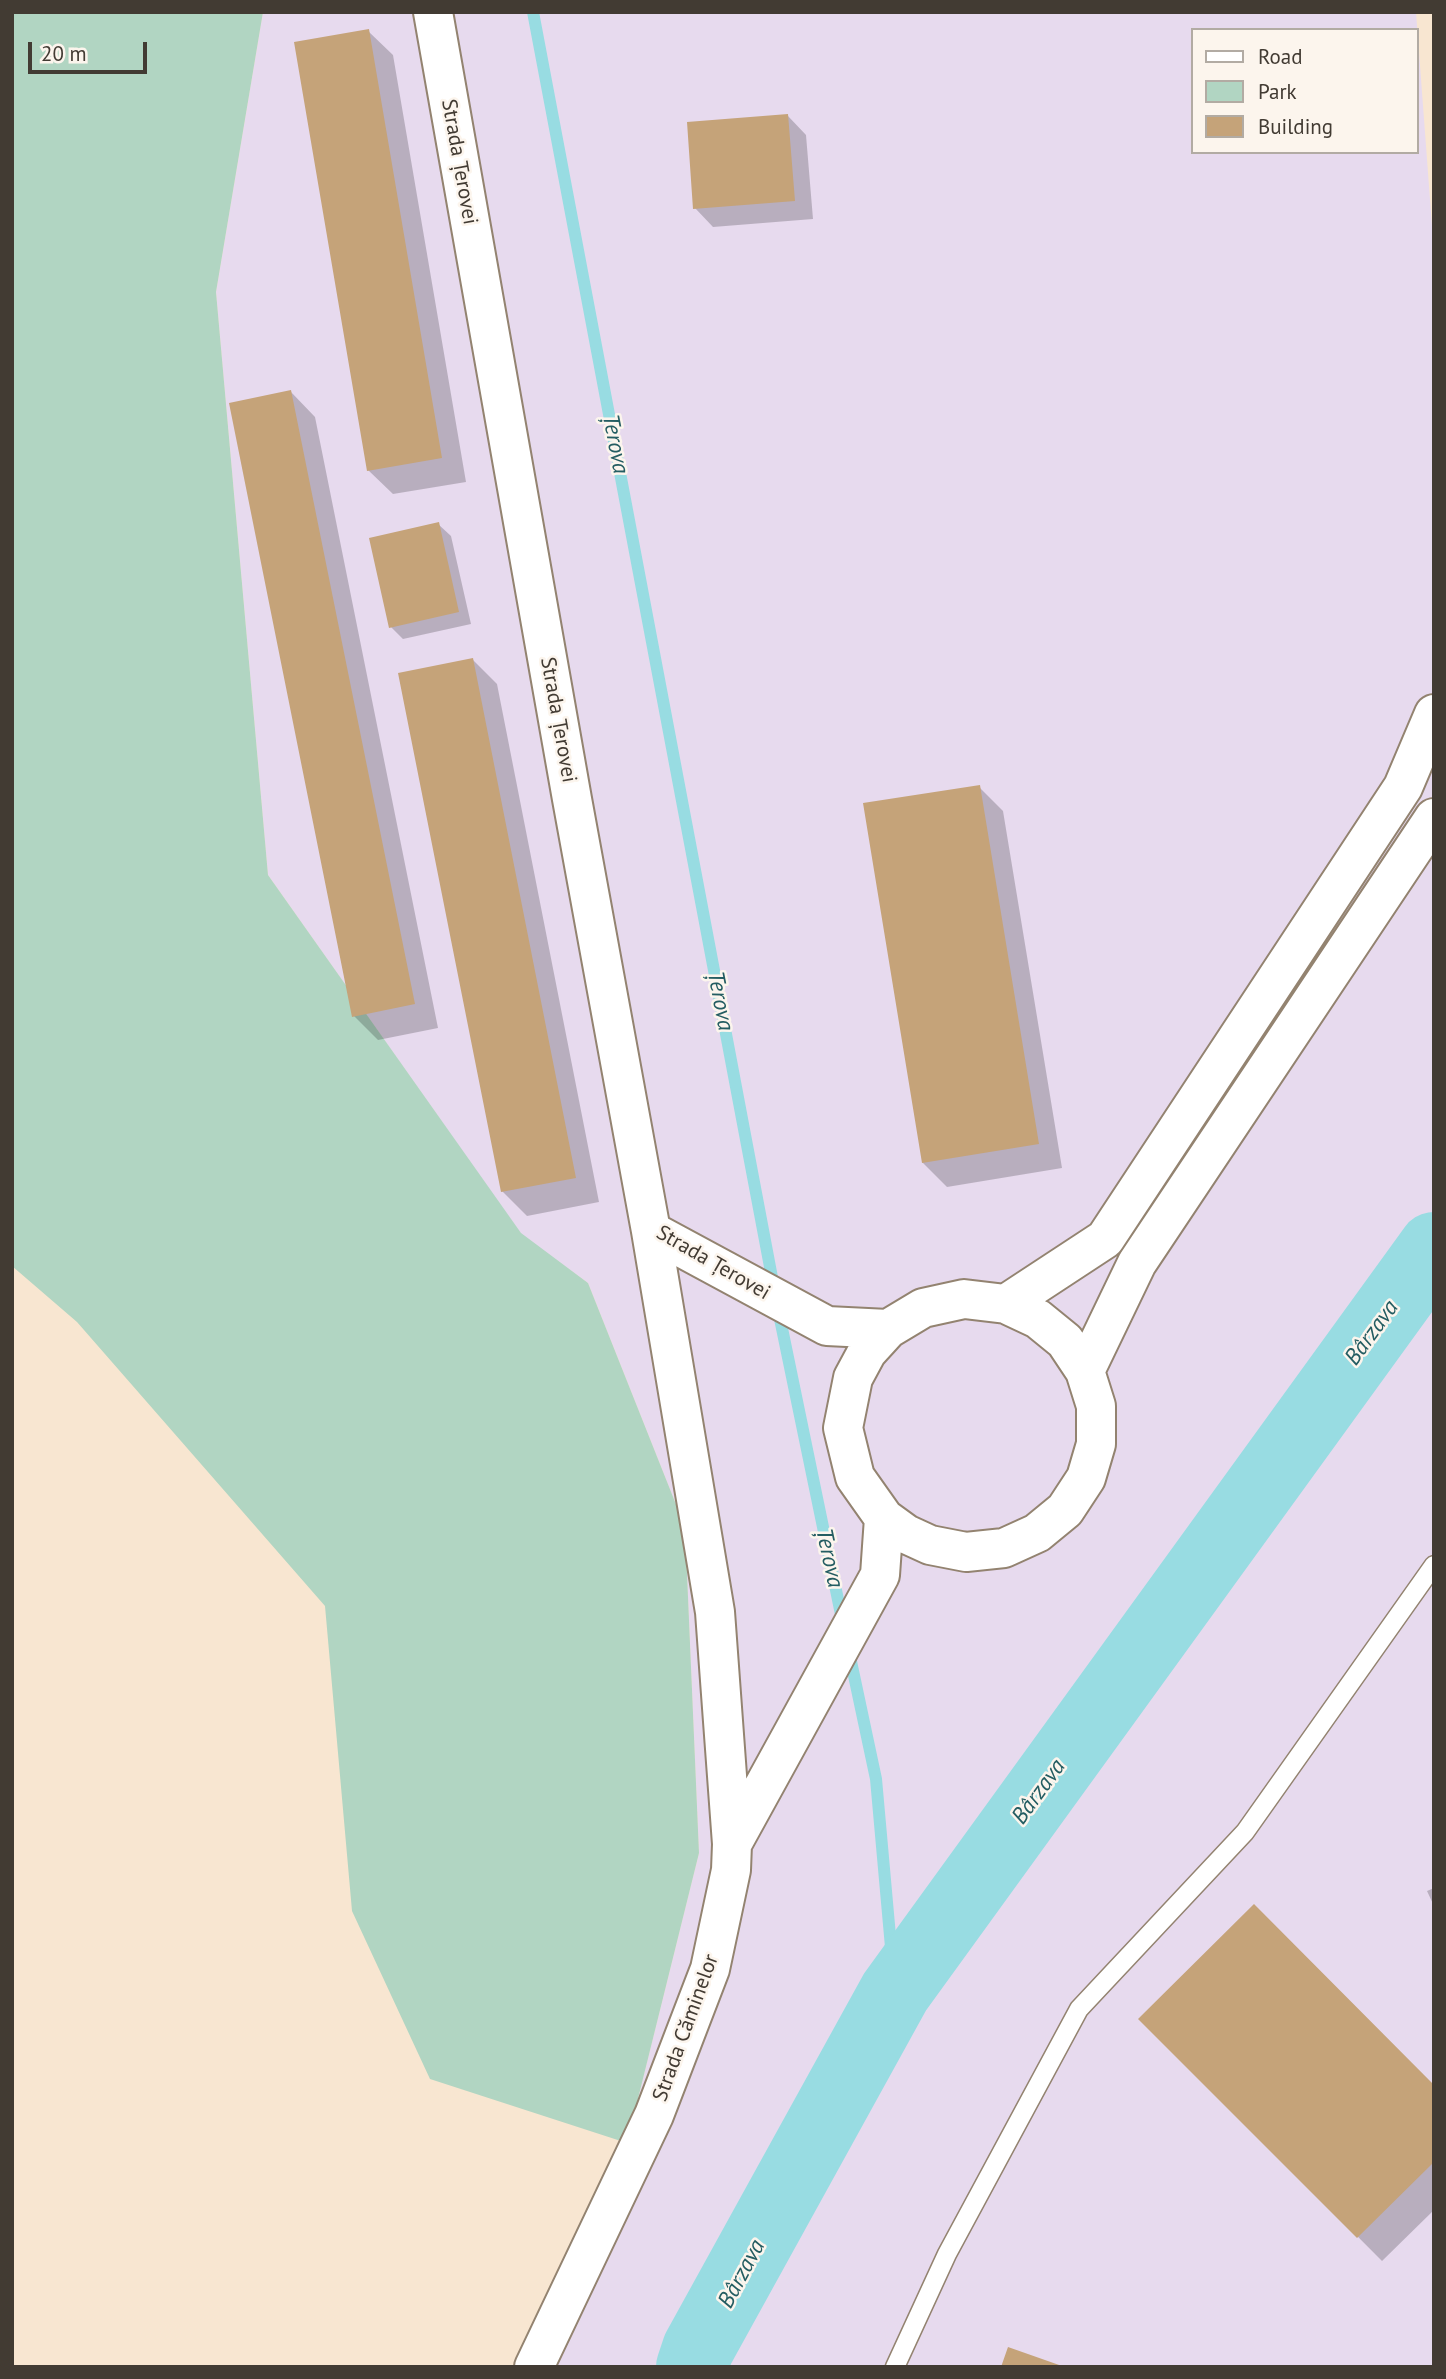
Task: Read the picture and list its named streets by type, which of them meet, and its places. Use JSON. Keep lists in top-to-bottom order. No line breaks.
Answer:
{"streets":{"street":["Strada Țerovei","Strada Căminelor"]},"water":["Țerova","Bârzava"],"legend":["Road","Park","Building"],"scale_bar":"20 m"}
